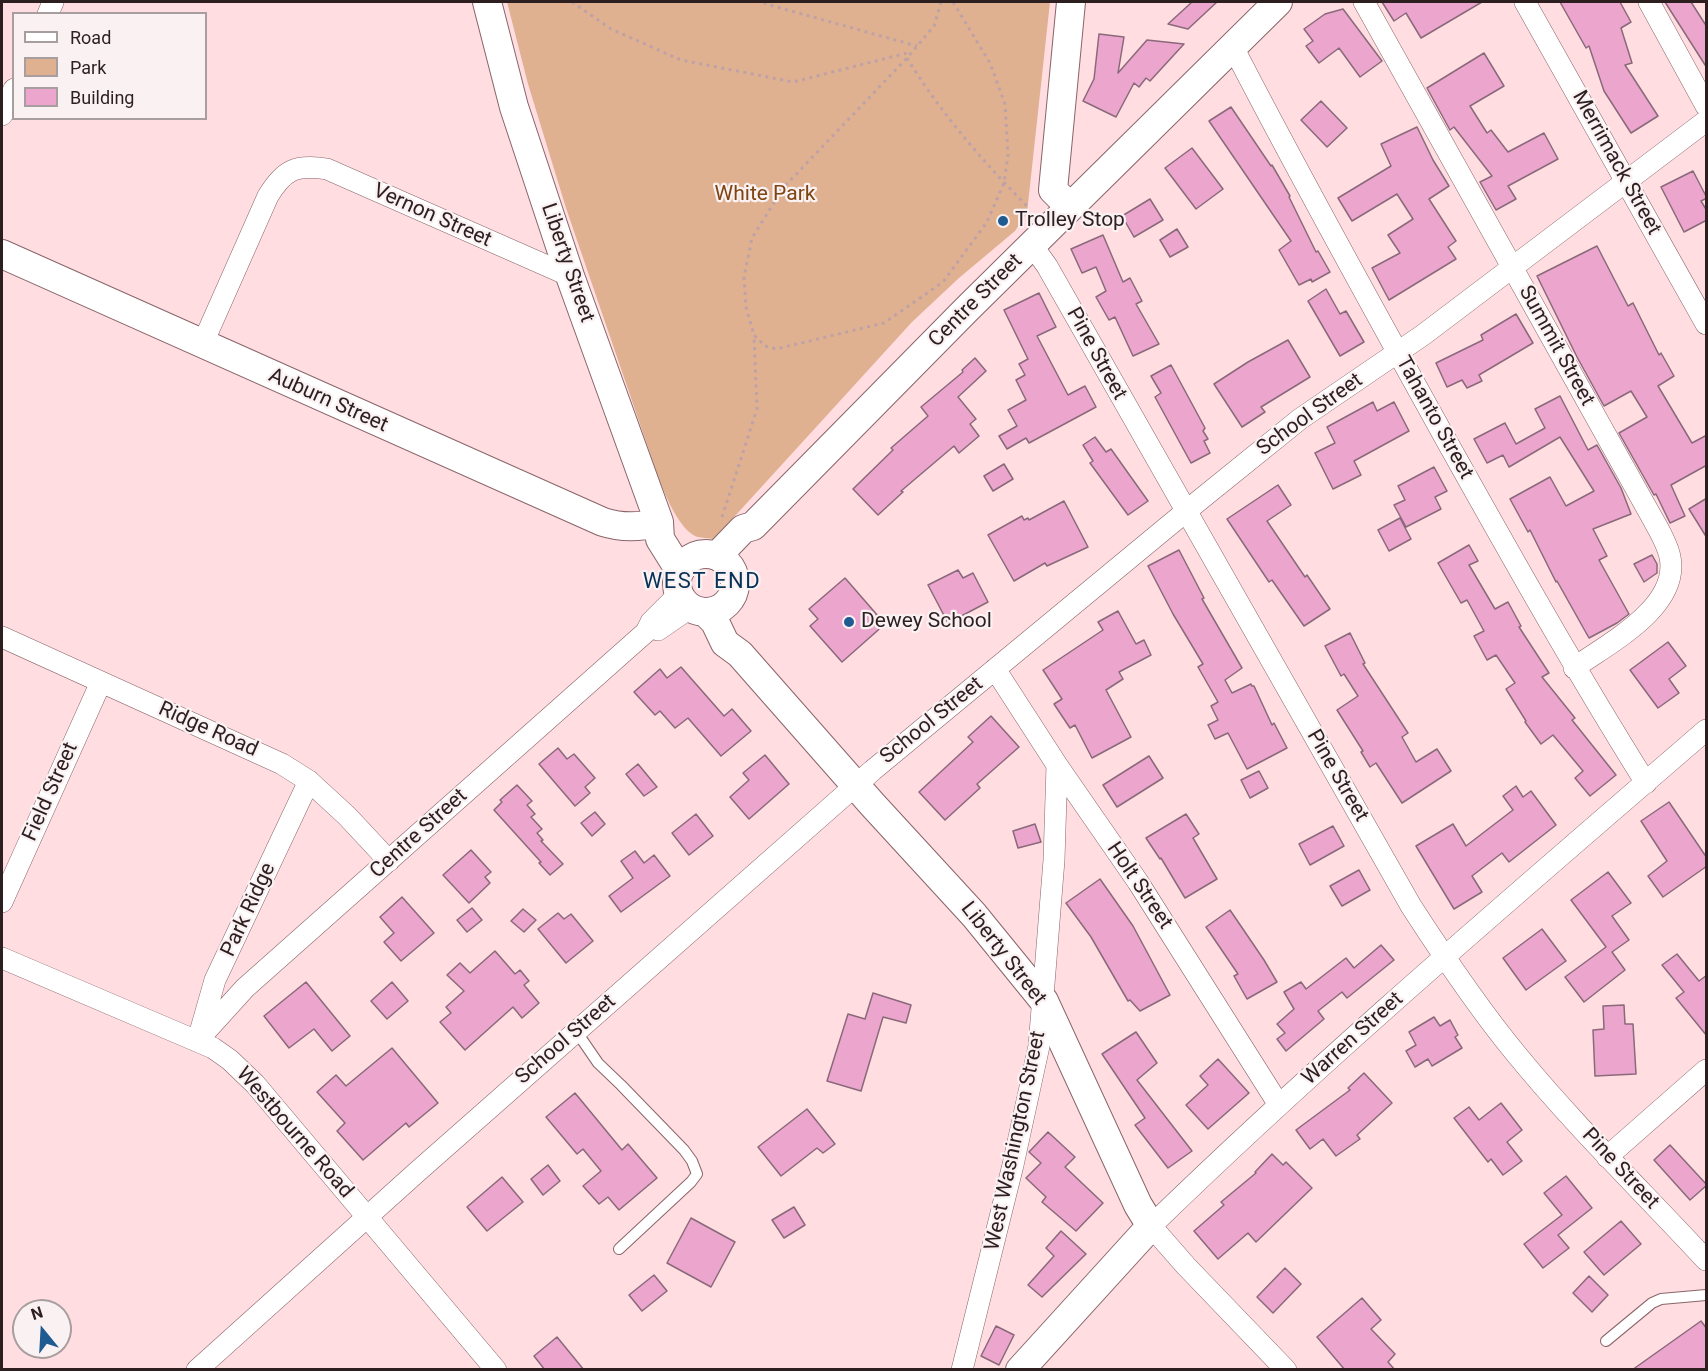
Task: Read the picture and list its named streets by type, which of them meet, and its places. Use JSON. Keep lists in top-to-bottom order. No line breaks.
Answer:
{"streets":{"street":["Merrimack Street","Vernon Street","Liberty Street","Centre Street","Summit Street","Pine Street","Auburn Street","School Street","Tahanto Street","Ridge Road","Field Street","Holt Street","Park Ridge","Warren Street","Westbourne Road","West Washington Street"]},"crossings":[["Merrimack Street","School Street"],["Vernon Street","Liberty Street"],["Vernon Street","Auburn Street"],["Liberty Street","Centre Street"],["Liberty Street","Auburn Street"],["Liberty Street","School Street"],["Liberty Street","Warren Street"],["Liberty Street","West Washington Street"],["Centre Street","Pine Street"],["Centre Street","Tahanto Street"],["Centre Street","Ridge Road"],["Centre Street","Park Ridge"],["Centre Street","Westbourne Road"],["Summit Street","School Street"],["Summit Street","Tahanto Street"],["Pine Street","School Street"],["Pine Street","Warren Street"],["School Street","Tahanto Street"],["School Street","Holt Street"],["School Street","Westbourne Road"],["Tahanto Street","Warren Street"],["Ridge Road","Field Street"],["Ridge Road","Park Ridge"],["Holt Street","Warren Street"],["Holt Street","West Washington Street"],["Park Ridge","Westbourne Road"]],"districts":["WEST END"],"parks":["White Park"],"places":["Trolley Stop","Dewey School"],"legend":["Road","Park","Building"],"north":"top"}
